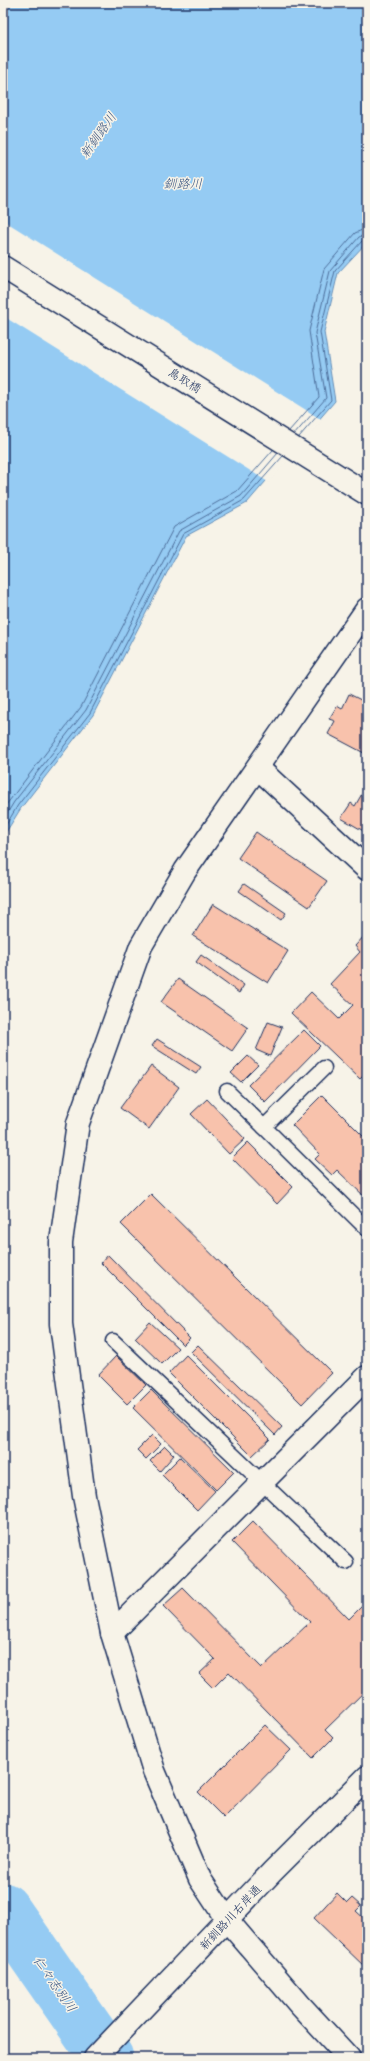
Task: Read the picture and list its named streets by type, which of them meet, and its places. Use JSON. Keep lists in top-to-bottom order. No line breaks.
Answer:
{"streets":{"street":["鳥取橋","新釧路川右岸通"]},"water":["新釧路川","釧路川","仁々志別川"]}
